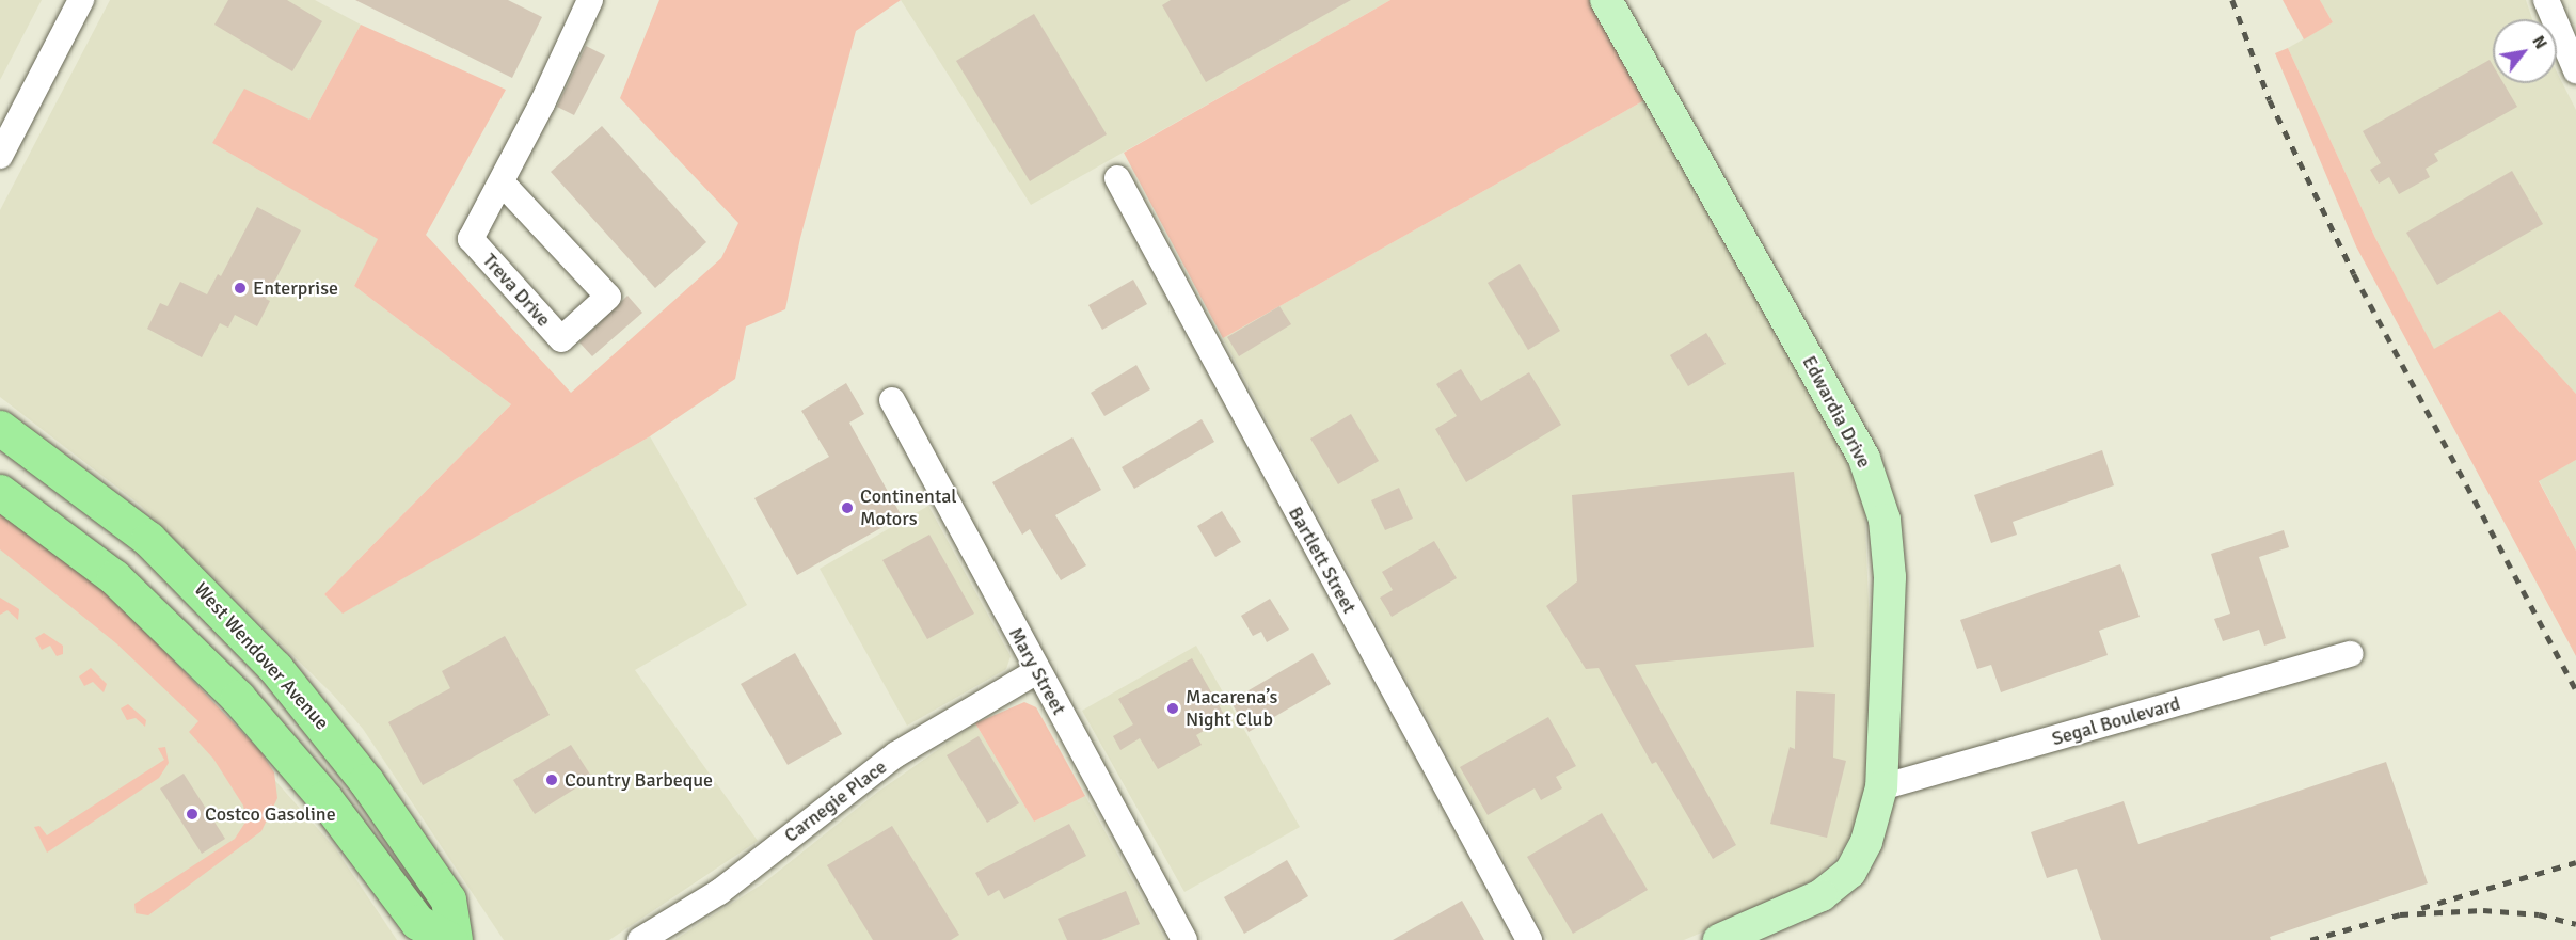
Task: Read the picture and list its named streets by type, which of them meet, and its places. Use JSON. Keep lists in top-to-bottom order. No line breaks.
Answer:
{"streets":{"highway":["West Wendover Avenue"],"main road":["Edwardia Drive"],"street":["Treva Drive","Bartlett Street","Mary Street","Segal Boulevard","Carnegie Place"]},"crossings":[["Edwardia Drive","Segal Boulevard"],["Mary Street","Carnegie Place"]],"places":["Enterprise","Continental Motors","Macarena’s Night Club","Country Barbeque","Costco Gasoline"],"north":"top right"}
